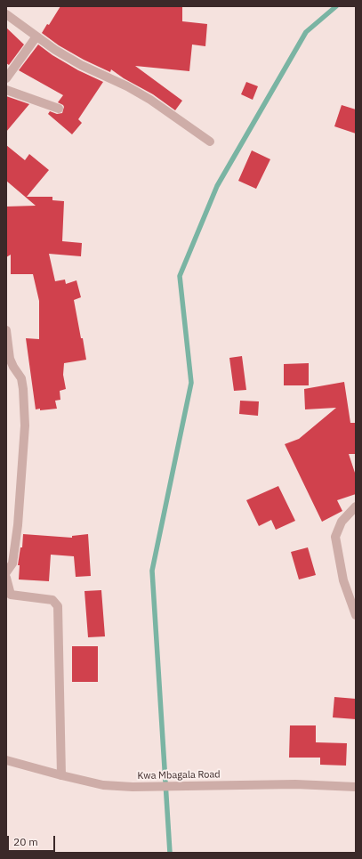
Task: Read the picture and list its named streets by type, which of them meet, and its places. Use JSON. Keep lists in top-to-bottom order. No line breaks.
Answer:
{"streets":{"street":["Kwa Mbagala Road"]},"scale_bar":"20 m"}
